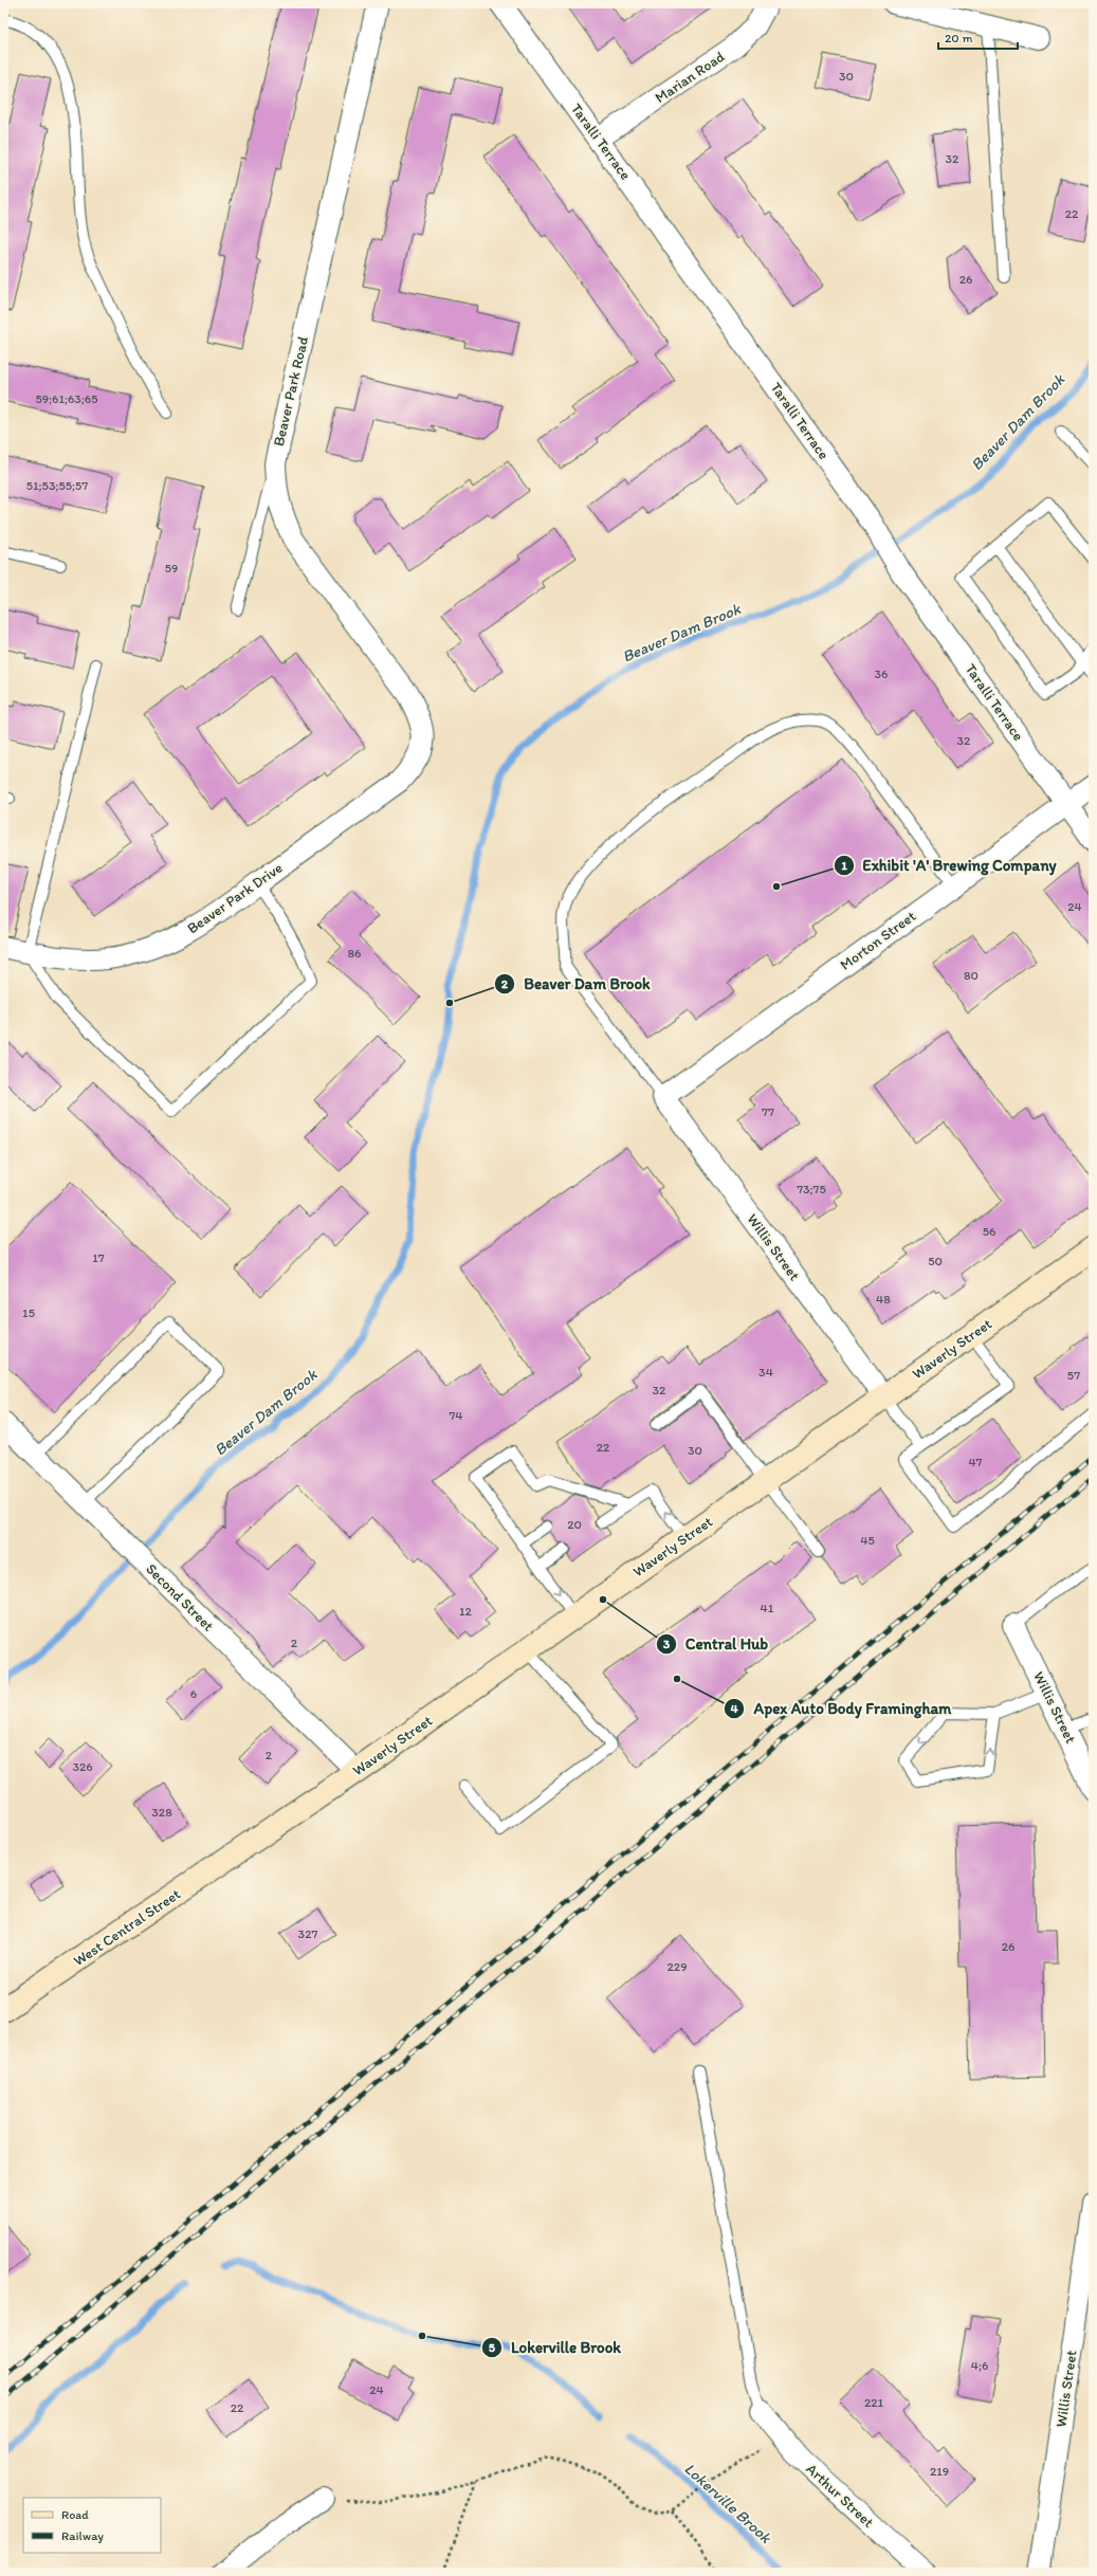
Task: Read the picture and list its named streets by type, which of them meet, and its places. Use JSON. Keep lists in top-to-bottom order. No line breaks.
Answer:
{"streets":{"main road":["Waverly Street","West Central Street"],"street":["Marian Road","Taralli Terrace","Beaver Park Road","Beaver Park Drive","Morton Street","Willis Street","Second Street","Arthur Street"]},"crossings":[["Marian Road","Taralli Terrace"],["Taralli Terrace","Morton Street"],["Beaver Park Road","Beaver Park Drive"],["Morton Street","Willis Street"],["Willis Street","Waverly Street"],["Waverly Street","Second Street"],["Waverly Street","West Central Street"]],"water":["Beaver Dam Brook","Lokerville Brook"],"places":["Exhibit 'A' Brewing Company","Beaver Dam Brook","Central Hub","Apex Auto Body Framingham","Lokerville Brook"],"house_numbers":["30","32","22","26","59;61;63;65","51;53;55;57","59","36","32","24","86","80","77","73;75","56","17","50","48","15","34","57","32","74","22","30","47","20","45","41","12","2","6","2","326","328","327","26","229","4;6","24","221","22","219"],"legend":["Road","Railway"],"scale_bar":"20 m"}
